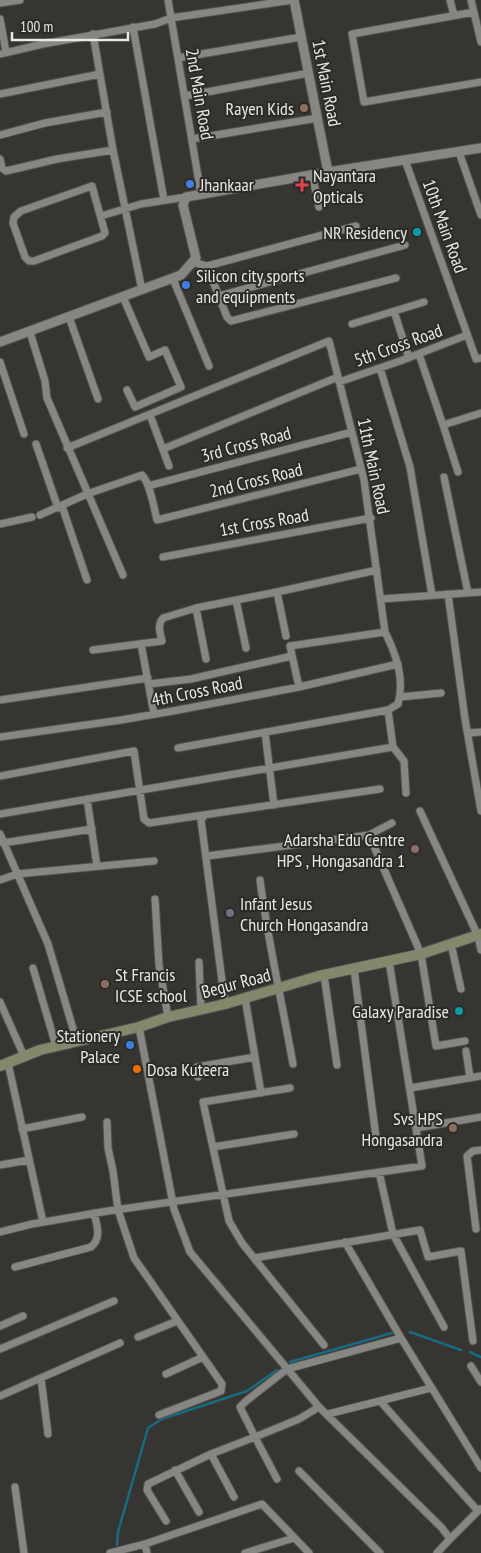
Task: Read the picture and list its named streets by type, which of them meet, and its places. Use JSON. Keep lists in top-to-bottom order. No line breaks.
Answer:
{"streets":{"main road":["Begur Road"],"street":["1st Main Road","2nd Main Road","10th Main Road","5th Cross Road","3rd Cross Road","11th Main Road","2nd Cross Road","1st Cross Road","4th Cross Road"]},"crossings":[["10th Main Road","5th Cross Road"],["5th Cross Road","11th Main Road"],["3rd Cross Road","11th Main Road"],["3rd Cross Road","2nd Cross Road"],["11th Main Road","2nd Cross Road"],["11th Main Road","1st Cross Road"],["11th Main Road","4th Cross Road"]],"places":{"other":["Rayen Kids","Jhankaar","NR Residency","Silicon city sports and equipments","Adarsha Edu Centre HPS , Hongasandra 1","Infant Jesus Church Hongasandra","St Francis ICSE school","Galaxy Paradise","Stationery Palace","Dosa Kuteera","Svs HPS Hongasandra"],"health":["Nayantara Opticals"]},"scale_bar":"100 m"}
